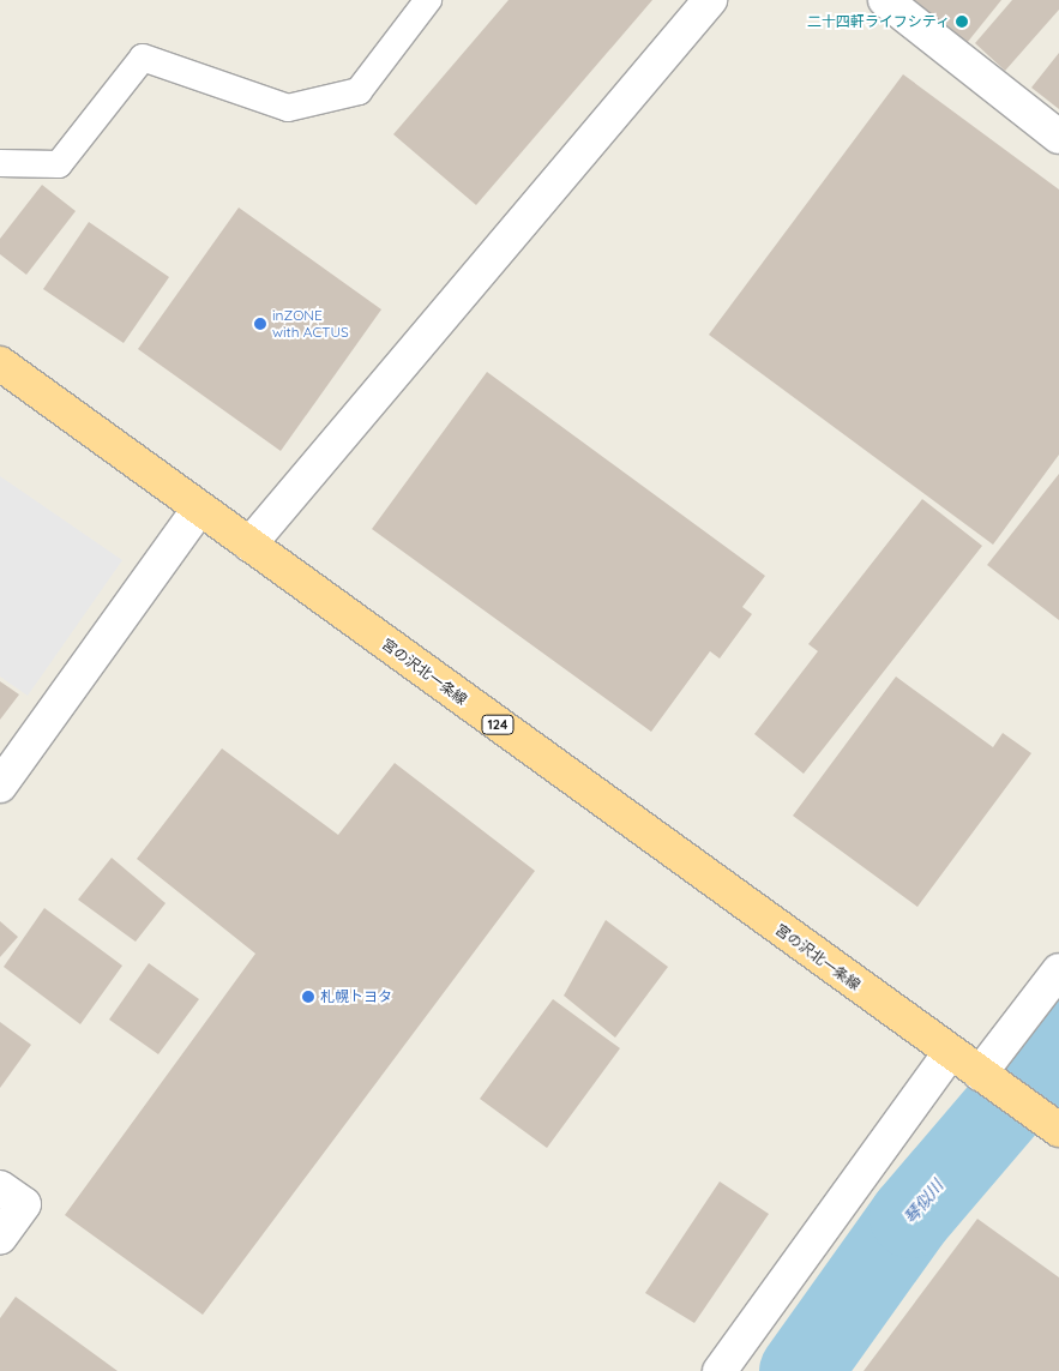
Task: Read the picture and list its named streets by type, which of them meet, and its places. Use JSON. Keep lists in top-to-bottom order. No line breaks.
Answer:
{"streets":{"main road":["宮の沢北一条線","124"]},"crossings":[["宮の沢北一条線","124"]],"water":["琴似川"],"places":["二十四軒ライフシティ","inZONE with ACTUS","札幌トヨタ"]}
